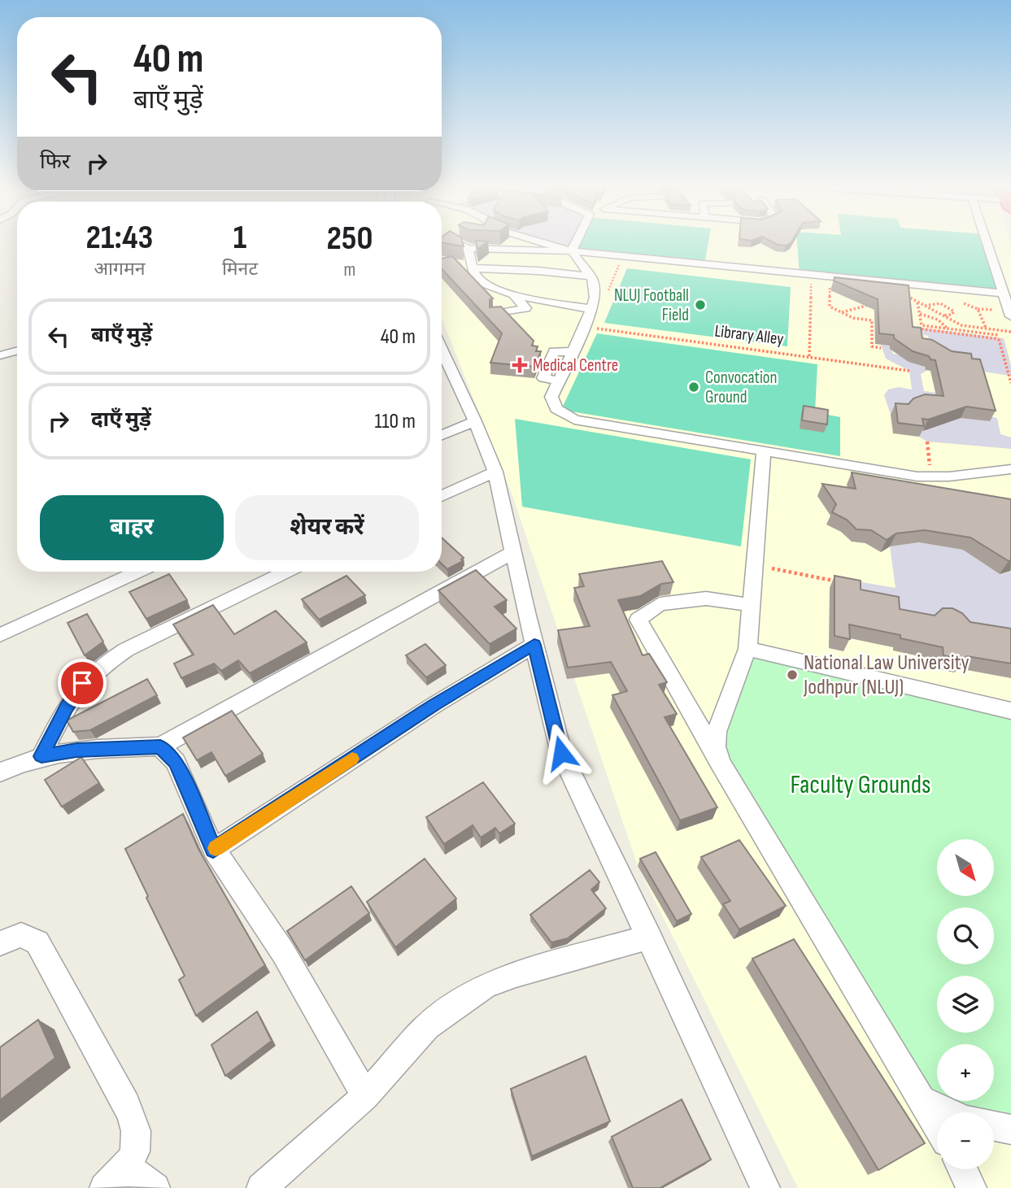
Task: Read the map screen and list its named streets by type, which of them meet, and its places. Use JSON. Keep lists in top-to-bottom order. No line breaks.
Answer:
{"streets":{"path":["Library Alley"]},"parks":["Faculty Grounds"],"places":{"other":["NLUJ Football Field","Convocation Ground","National Law University Jodhpur (NLUJ)"],"health":["Medical Centre"]},"north":"bottom right","page":{"turn":["40 m","बाएँ मुड़ें"],"then":"फिर","eta":["21:43","आगमन","1","मिनट","250","m"],"list":[{"name":"बाएँ मुड़ें","value":"40 m"},{"name":"दाएँ मुड़ें","value":"110 m"}],"buttons":["बाहर","शेयर करें"],"map_buttons":["+","−"]}}
